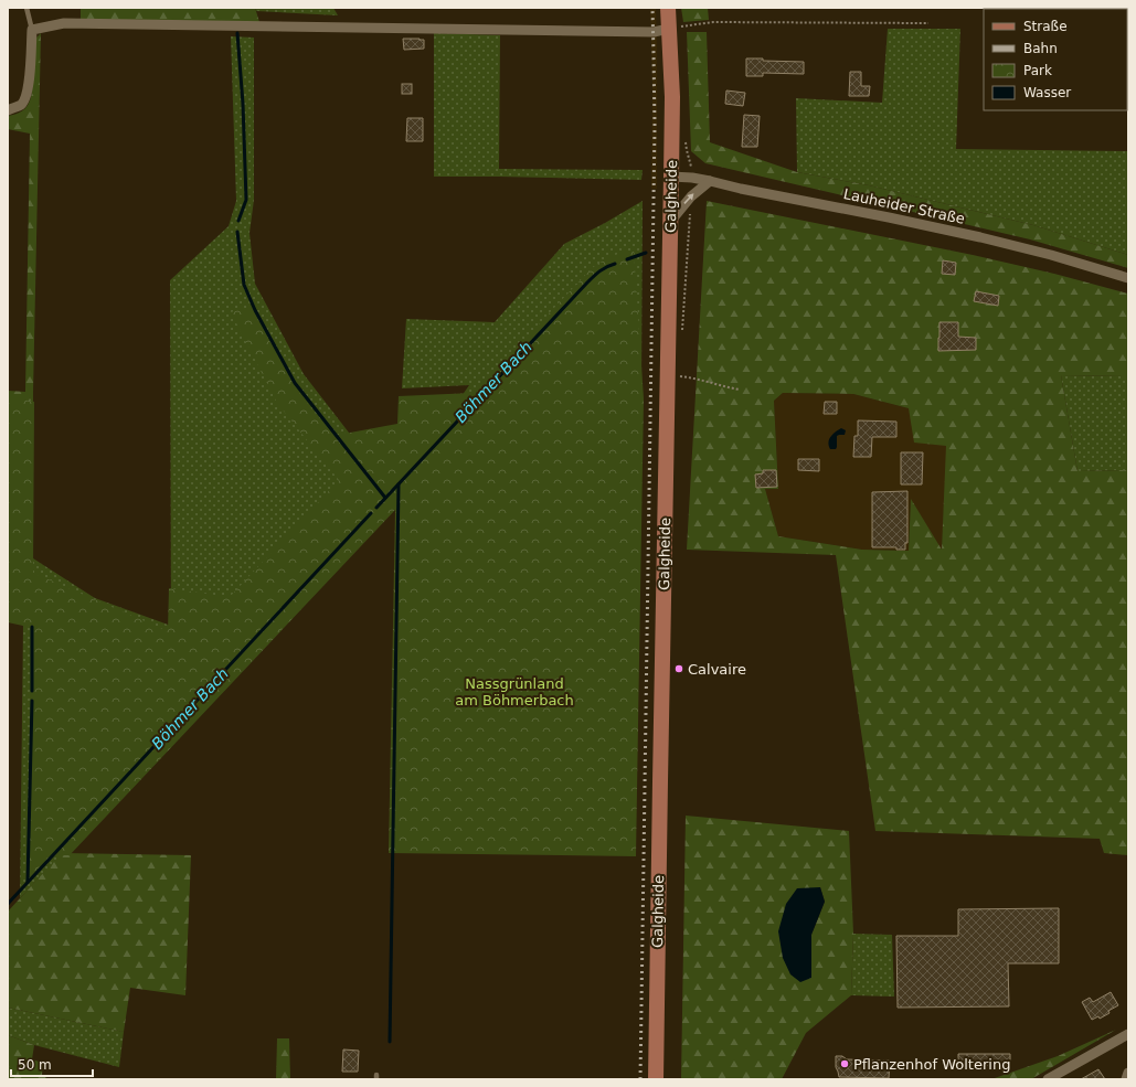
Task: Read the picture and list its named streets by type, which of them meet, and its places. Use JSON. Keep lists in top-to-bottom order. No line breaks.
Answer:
{"streets":{"main road":["Galgheide"],"street":["Lauheider Straße"]},"crossings":[["Galgheide","Lauheider Straße"]],"water":["Böhmer Bach"],"parks":["Nassgrünland am Böhmerbach"],"places":["Calvaire","Pflanzenhof Woltering"],"legend":["Straße","Bahn","Park","Wasser"],"scale_bar":"50 m"}
